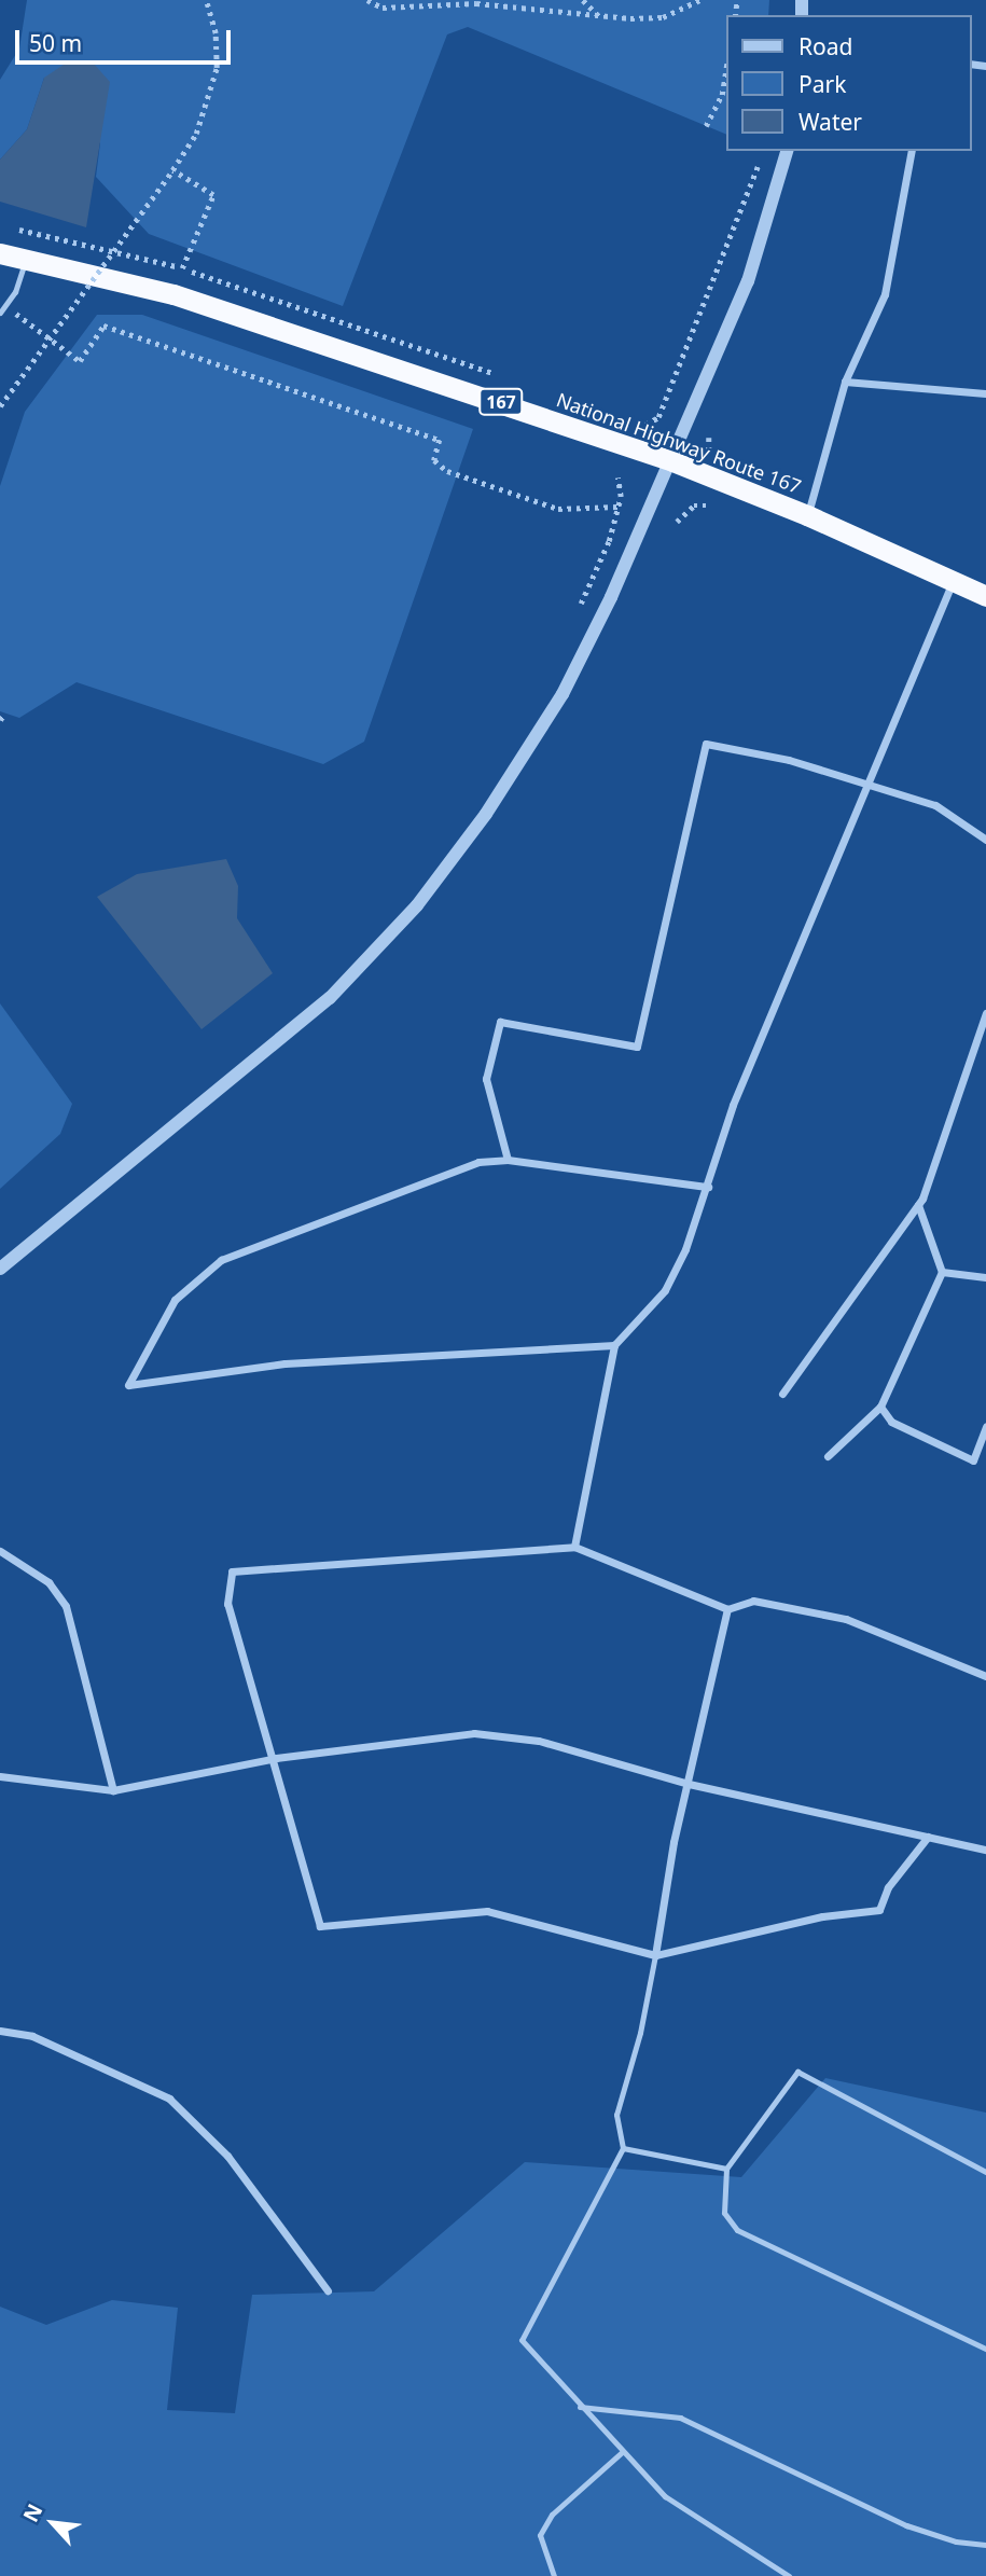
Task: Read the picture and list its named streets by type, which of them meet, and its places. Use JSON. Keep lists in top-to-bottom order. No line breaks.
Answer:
{"streets":{"highway":["167","National Highway Route 167"]},"legend":["Road","Park","Water"],"scale_bar":"50 m","north":"top left"}
